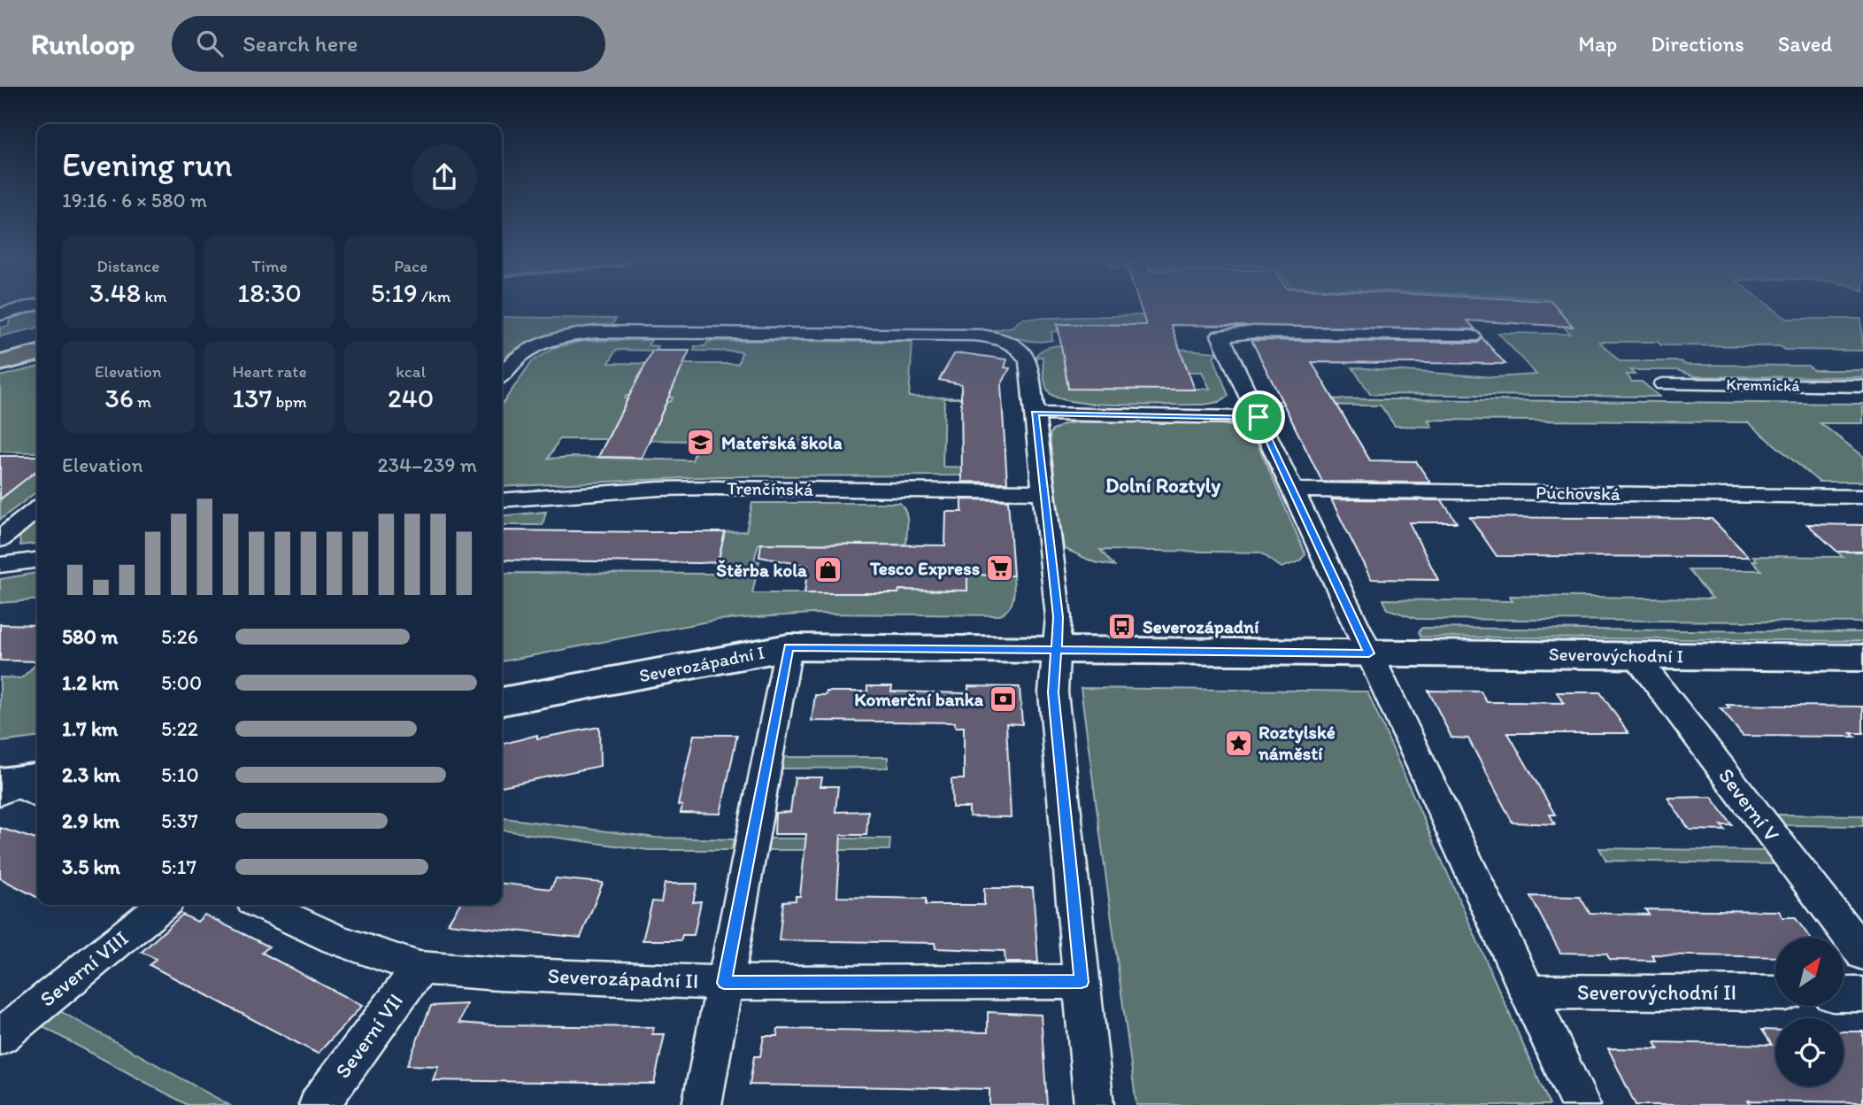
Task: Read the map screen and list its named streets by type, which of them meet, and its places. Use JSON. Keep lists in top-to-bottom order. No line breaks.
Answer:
{"streets":{"street":["Kremnická","Trenčínská","Púchovská","Severovýchodní I","Severozápadní I","Severní V","Severní VIII","Severozápadní II","Severovýchodní II","Severní VII"]},"crossings":[["Severovýchodní I","Severní V"],["Severozápadní II","Severní VII"]],"districts":["Dolní Roztyly"],"places":{"school or university":["Mateřská škola"],"supermarket":["Tesco Express"],"shop":["Štěrba kola"],"bus stop":["Severozápadní"],"bank":["Komerční banka"],"place":["Roztylské náměstí"]},"north":"top right","page":{"header":"Runloop","search":"Search here","nav":["Map","Directions","Saved"],"heading":["Evening run","19:16 · 6 × 580 m"],"stats":[["Distance","3.48 km"],["Time","18:30"],["Pace","5:19 /km"],["Elevation","36 m"],["Heart rate","137 bpm"],["kcal","240"]],"chart":["Elevation","234–239 m"],"list":[{"name":"580 m","note":"5:26"},{"name":"1.2 km","note":"5:00"},{"name":"1.7 km","note":"5:22"},{"name":"2.3 km","note":"5:10"},{"name":"2.9 km","note":"5:37"},{"name":"3.5 km","note":"5:17"}]}}
